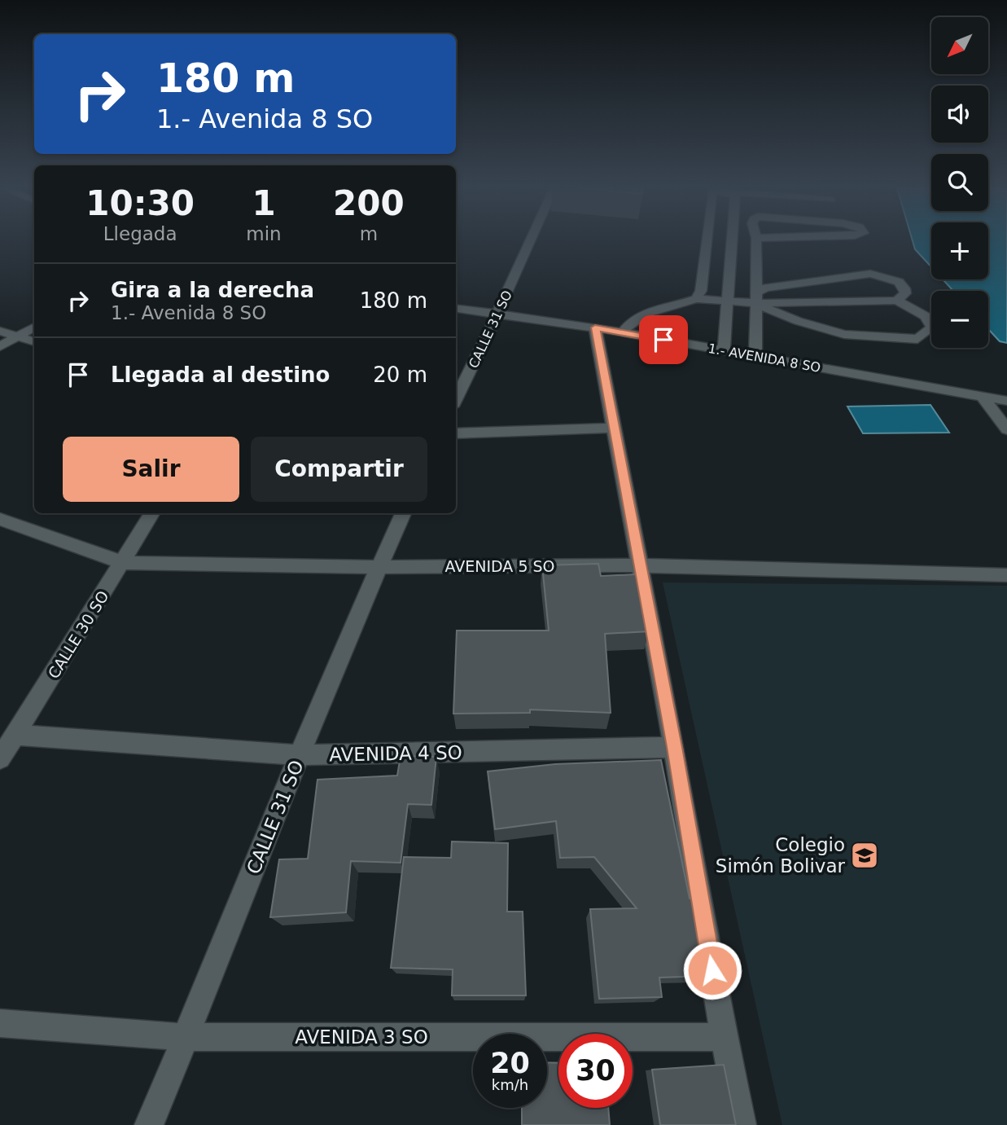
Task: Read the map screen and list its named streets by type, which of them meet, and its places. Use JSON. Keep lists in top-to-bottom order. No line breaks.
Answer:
{"streets":{"street":["CALLE 31 SO","1.- AVENIDA 8 SO","AVENIDA 5 SO","CALLE 30 SO","AVENIDA 4 SO","AVENIDA 3 SO"]},"crossings":[["CALLE 31 SO","1.- AVENIDA 8 SO"],["CALLE 31 SO","AVENIDA 5 SO"],["CALLE 31 SO","AVENIDA 4 SO"],["CALLE 31 SO","AVENIDA 3 SO"],["AVENIDA 5 SO","CALLE 30 SO"],["CALLE 30 SO","AVENIDA 4 SO"]],"places":{"school or university":["Colegio Simón Bolivar"]},"north":"bottom left","page":{"map_buttons":["+","−"],"turn":["180 m","1.- Avenida 8 SO"],"eta":["10:30","Llegada","1","min","200","m"],"list":[{"name":"Gira a la derecha","note":"1.- Avenida 8 SO","value":"180 m"},{"name":"Llegada al destino","value":"20 m"}],"buttons":["Salir","Compartir"],"speed":"20 km/h","limit":"30"}}
